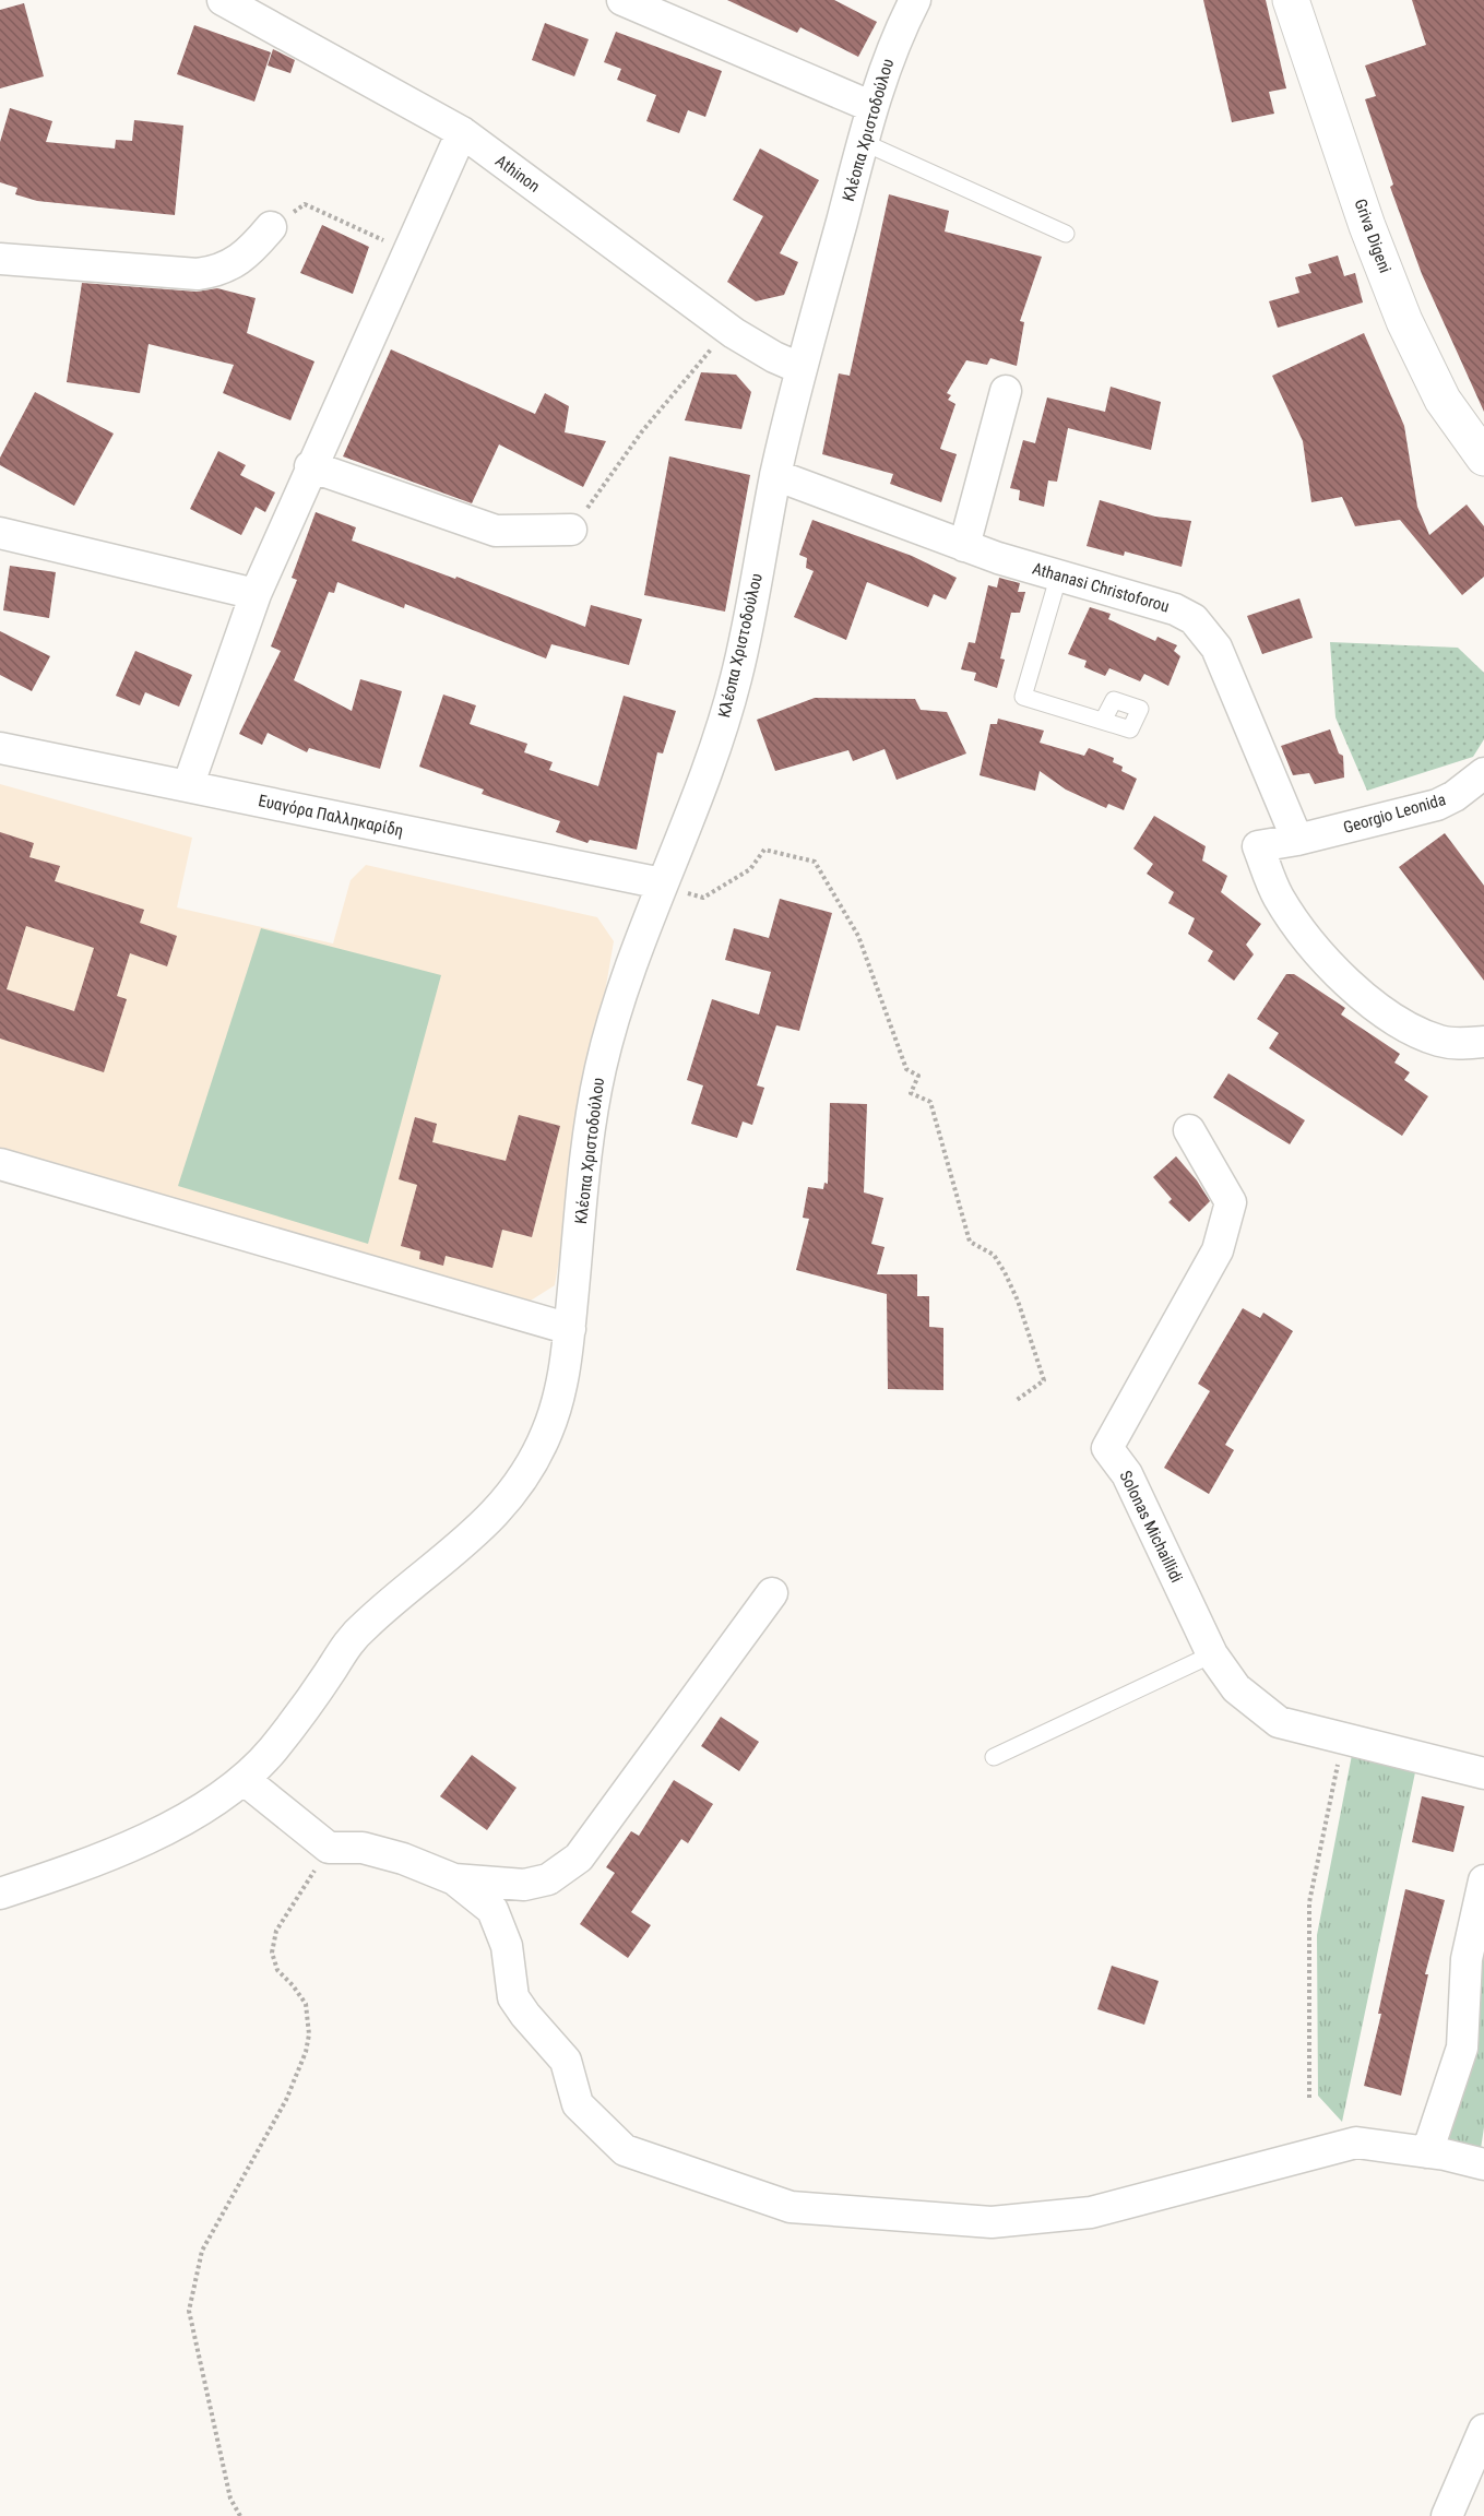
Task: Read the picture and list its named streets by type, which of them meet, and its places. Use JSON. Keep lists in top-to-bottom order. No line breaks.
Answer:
{"streets":{"main road":["Griva Digeni"],"street":["Κλέοπα Χριστοδούλου","Athinon","Athanasi Christoforou","Georgio Leonida","Ευαγόρα Παλληκαρίδη","Solonas Michaillidi"]},"crossings":[["Κλέοπα Χριστοδούλου","Athinon"],["Κλέοπα Χριστοδούλου","Athanasi Christoforou"],["Κλέοπα Χριστοδούλου","Ευαγόρα Παλληκαρίδη"],["Athanasi Christoforou","Georgio Leonida"]]}
